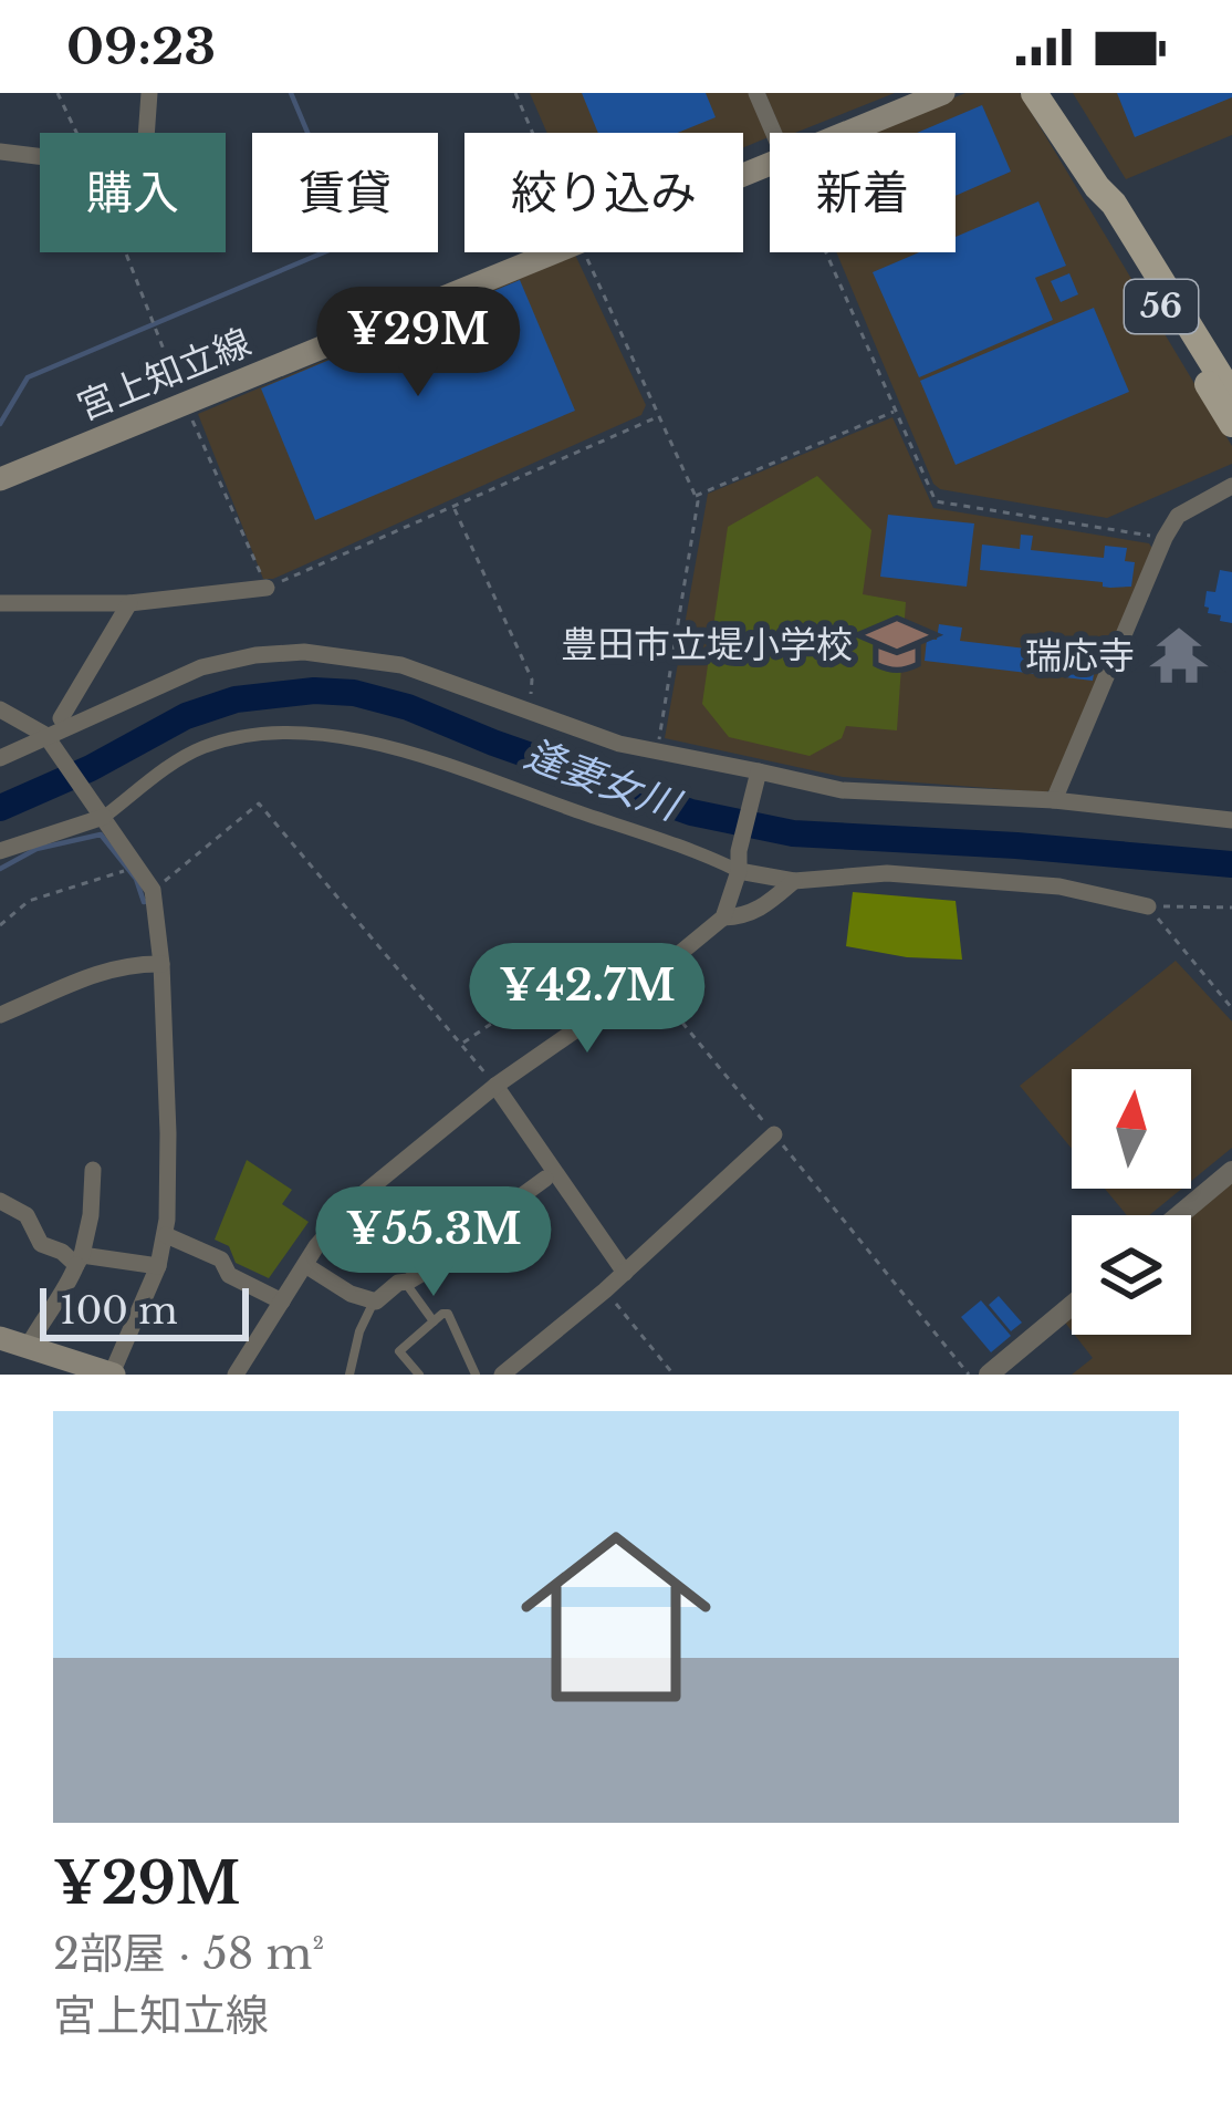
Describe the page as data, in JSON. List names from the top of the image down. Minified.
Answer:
{"streets":{"main road":["56","宮上知立線"]},"water":["逢妻女川"],"places":{"school or university":["豊田市立堤小学校"],"temple":["瑞応寺"]},"scale_bar":"100 m","north":"top","page":{"status":"09:23","chip":["購入","賃貸","絞り込み","新着"],"price":["¥29M","¥42.7M","¥55.3M"],"scale":"100 m","list":[{"name":"¥29M","note":"2部屋 · 58 m² · 宮上知立線"}]}}
